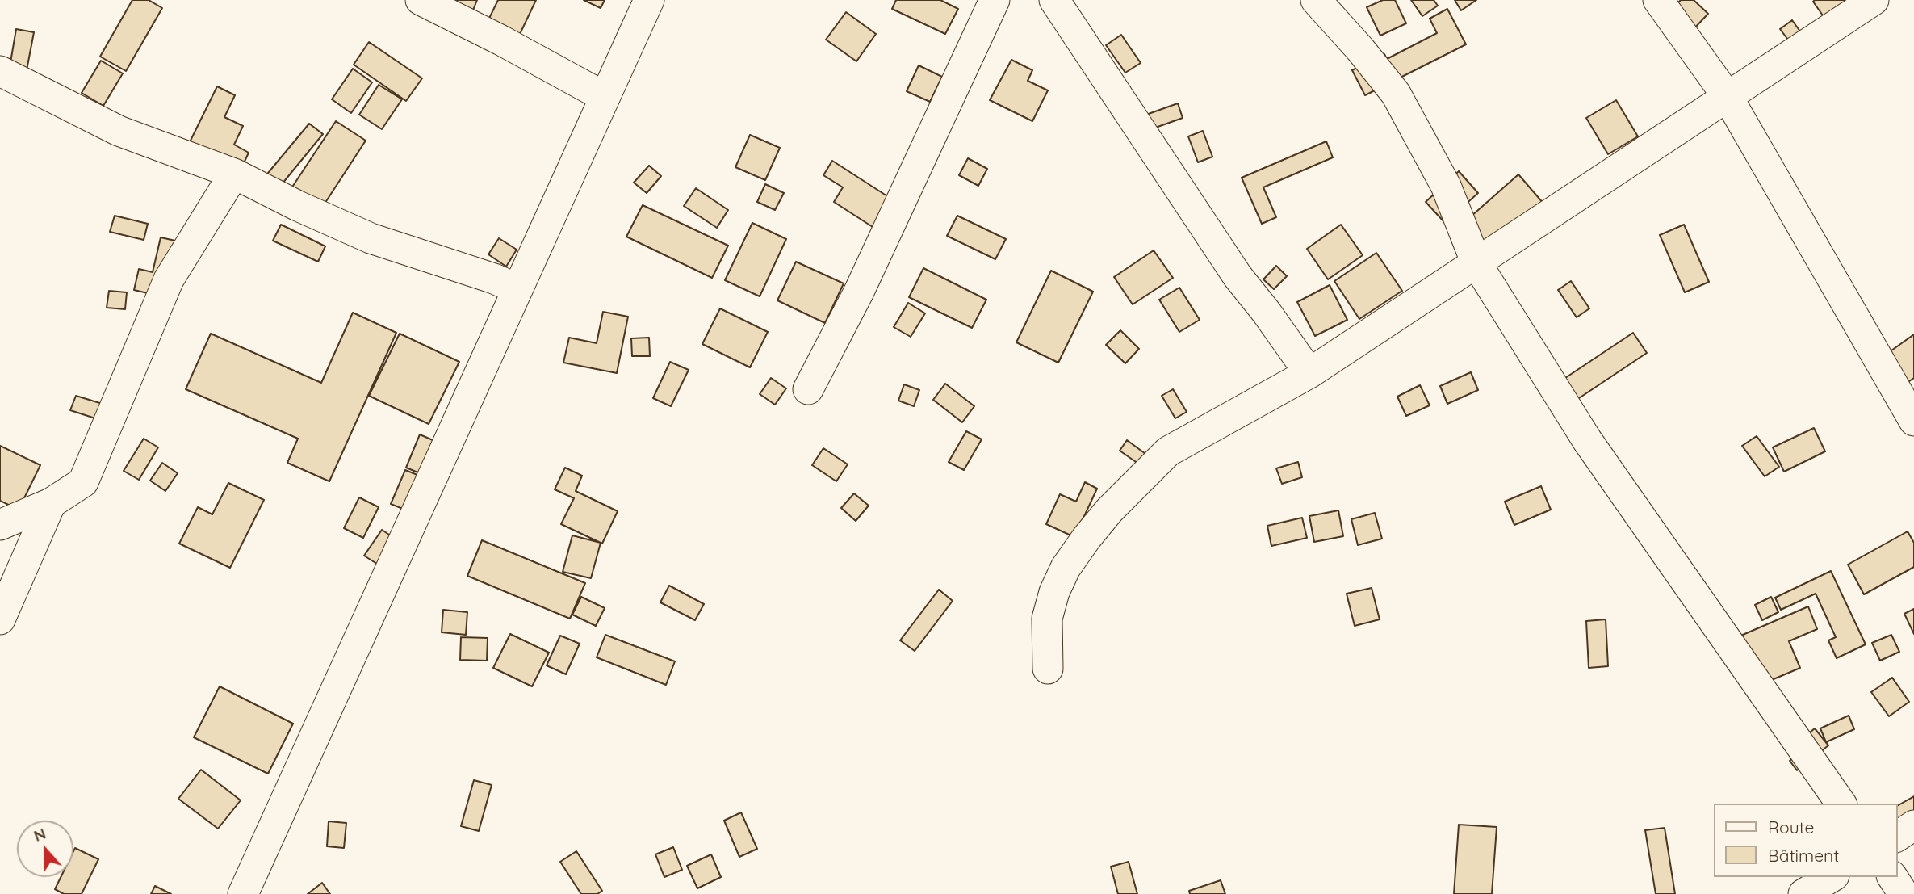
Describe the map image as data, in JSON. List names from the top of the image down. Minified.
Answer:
{"legend":["Route","Bâtiment"],"north":"top"}
